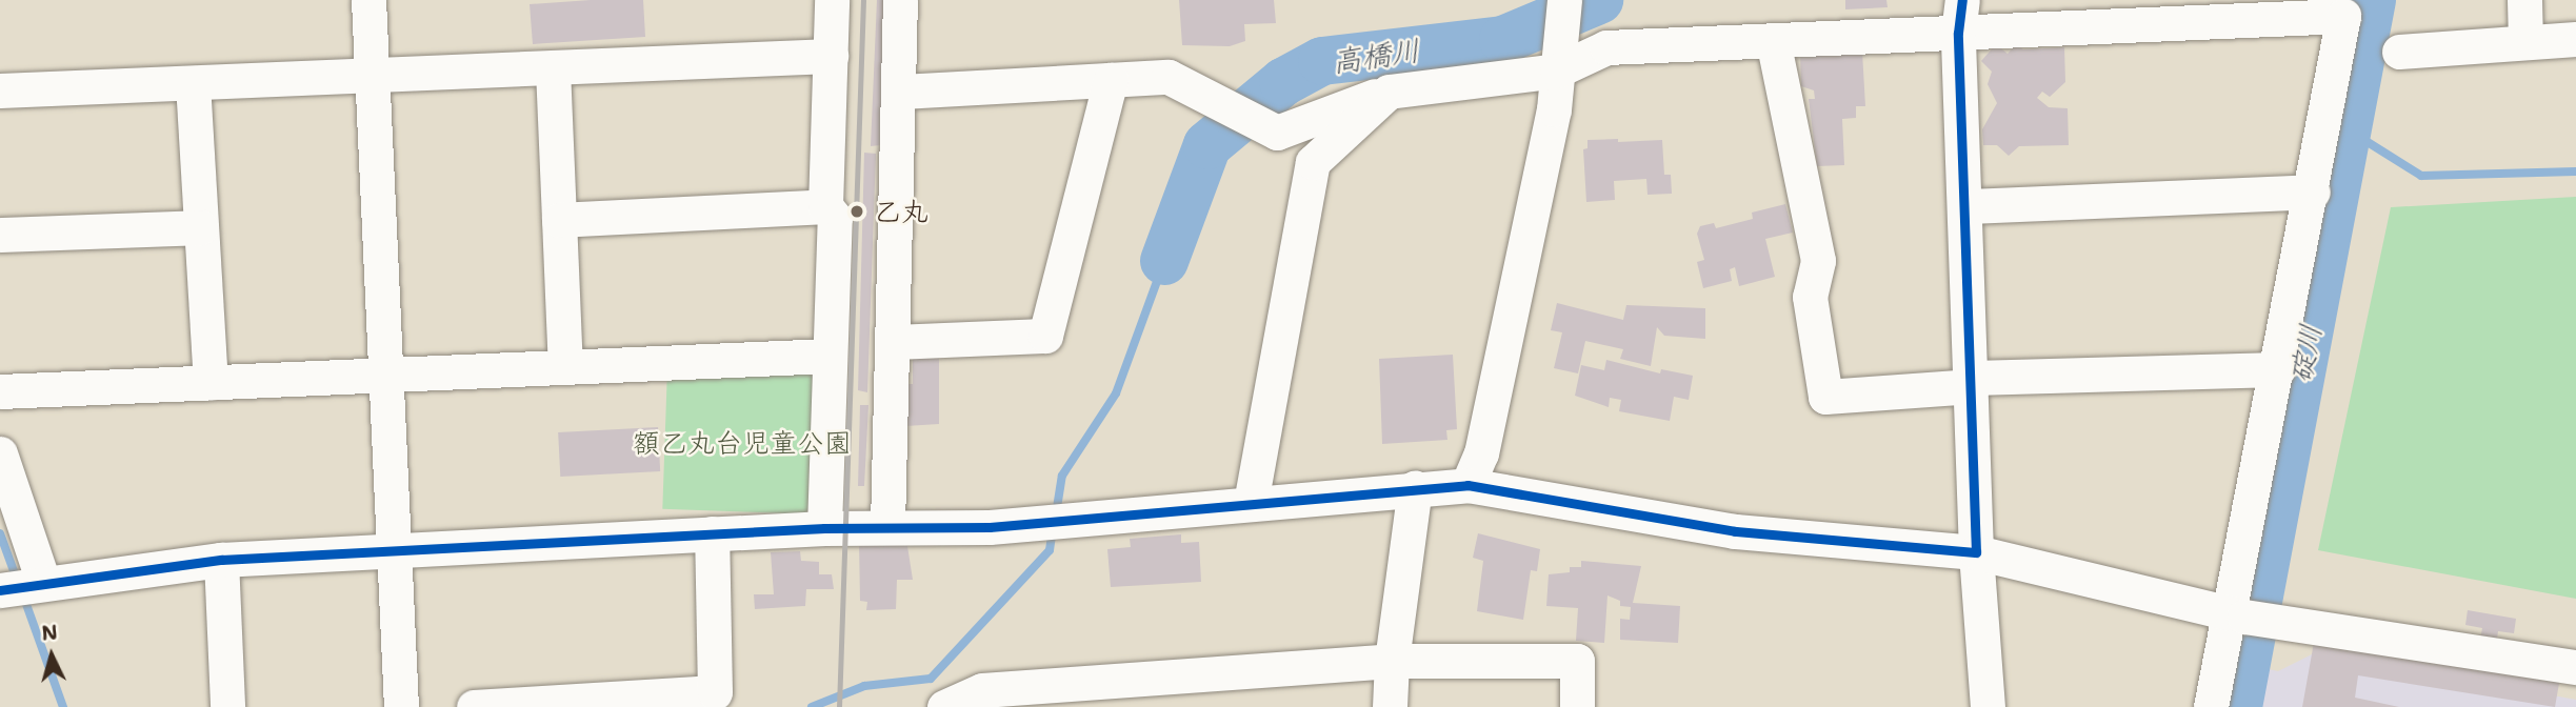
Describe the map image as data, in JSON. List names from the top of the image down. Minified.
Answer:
{"water":["高橋川","碇川"],"parks":["額乙丸台児童公園"],"places":["乙丸"],"north":"top"}
